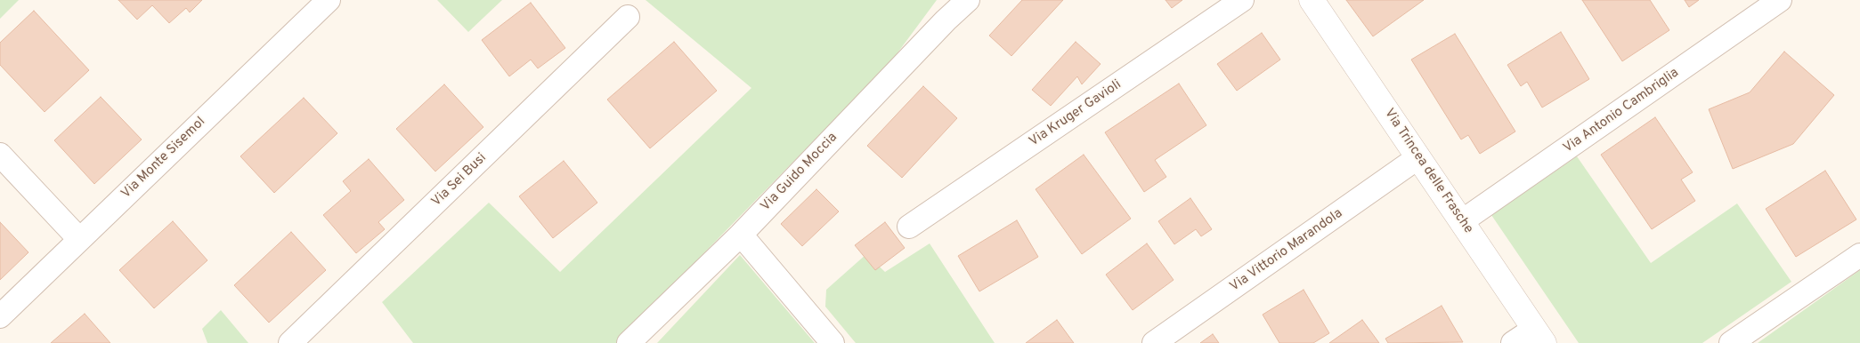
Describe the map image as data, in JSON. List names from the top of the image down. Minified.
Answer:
{"streets":{"street":["Via Antonio Cambriglia","Via Kruger Gavioli","Via Monte Sisemol","Via Trincea delle Frasche","Via Guido Moccia","Via Sei Busi","Via Vittorio Marandola"]},"crossings":[["Via Antonio Cambriglia","Via Trincea delle Frasche"],["Via Trincea delle Frasche","Via Vittorio Marandola"]]}
